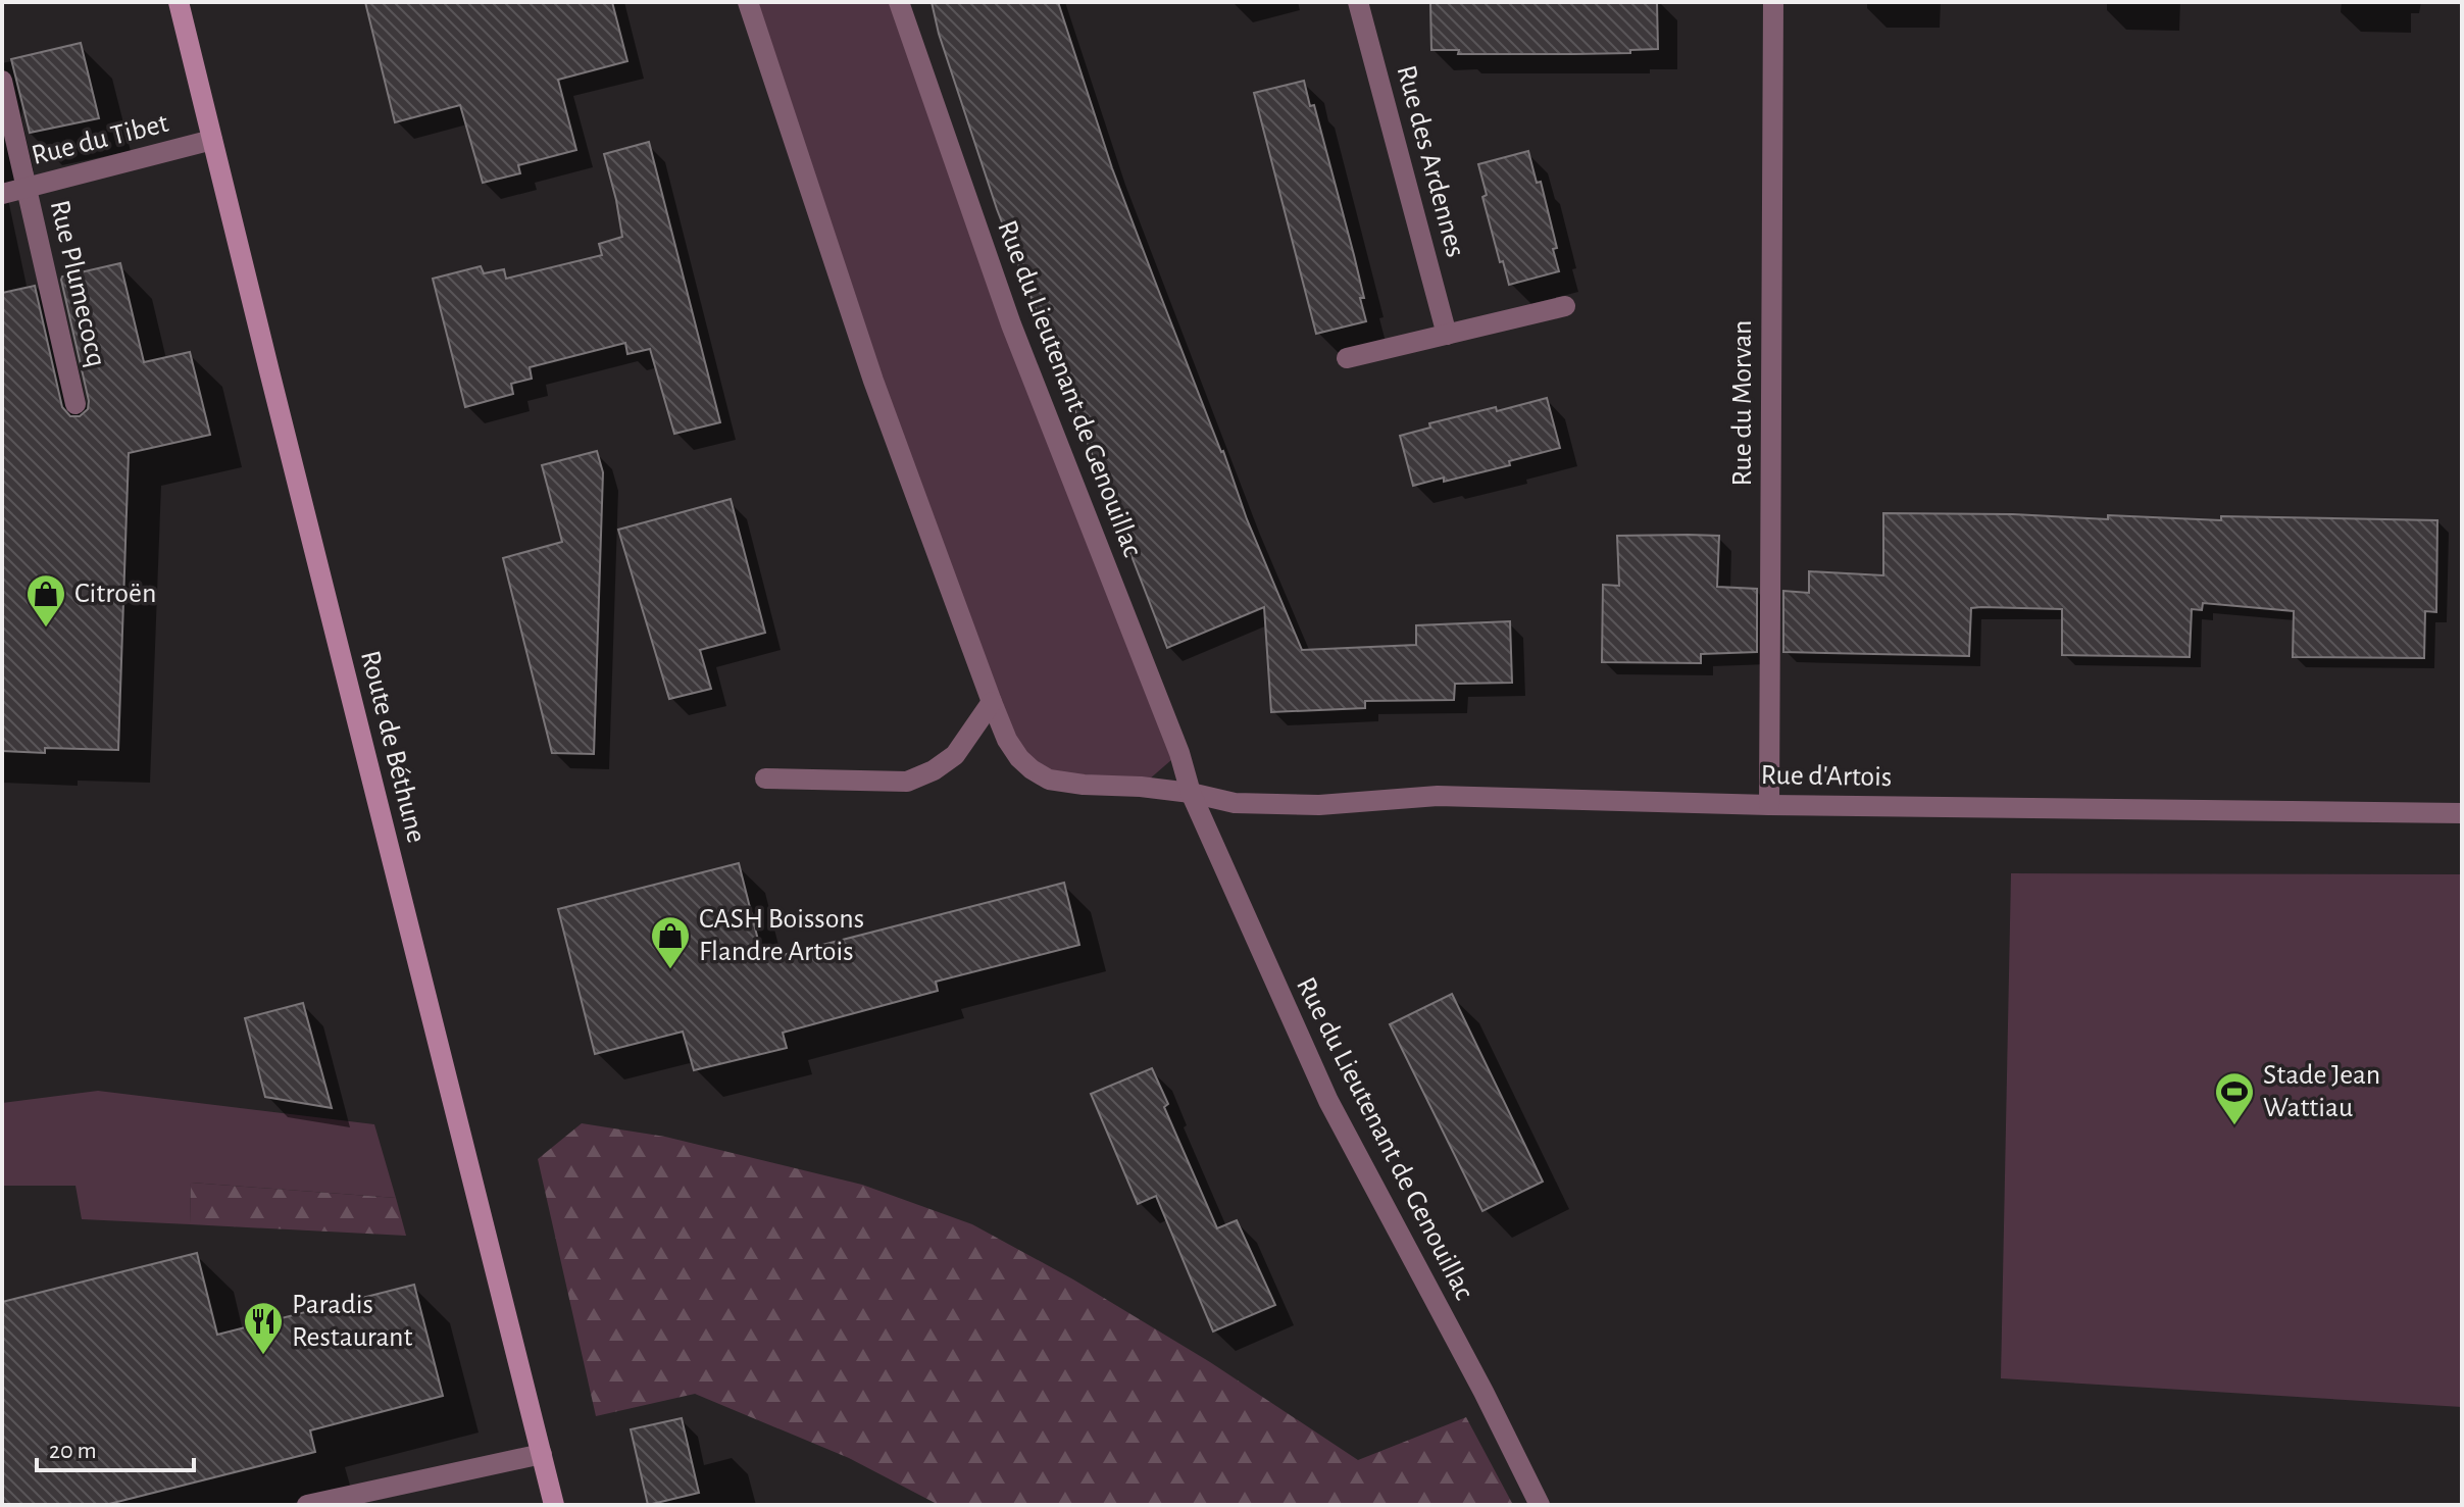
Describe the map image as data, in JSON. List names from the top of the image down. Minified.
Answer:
{"streets":{"main road":["Route de Béthune"],"street":["Rue du Tibet","Rue des Ardennes","Rue Plumecocq","Rue du Lieutenant de Genouillac","Rue du Morvan","Rue d'Artois"]},"crossings":[["Rue du Tibet","Rue Plumecocq"],["Rue du Tibet","Route de Béthune"],["Rue du Lieutenant de Genouillac","Rue d'Artois"],["Rue du Morvan","Rue d'Artois"]],"places":{"shop":["Citroën","CASH Boissons Flandre Artois"],"sports":["Stade Jean Wattiau"],"restaurant":["Paradis Restaurant"]},"scale_bar":"20 m"}
